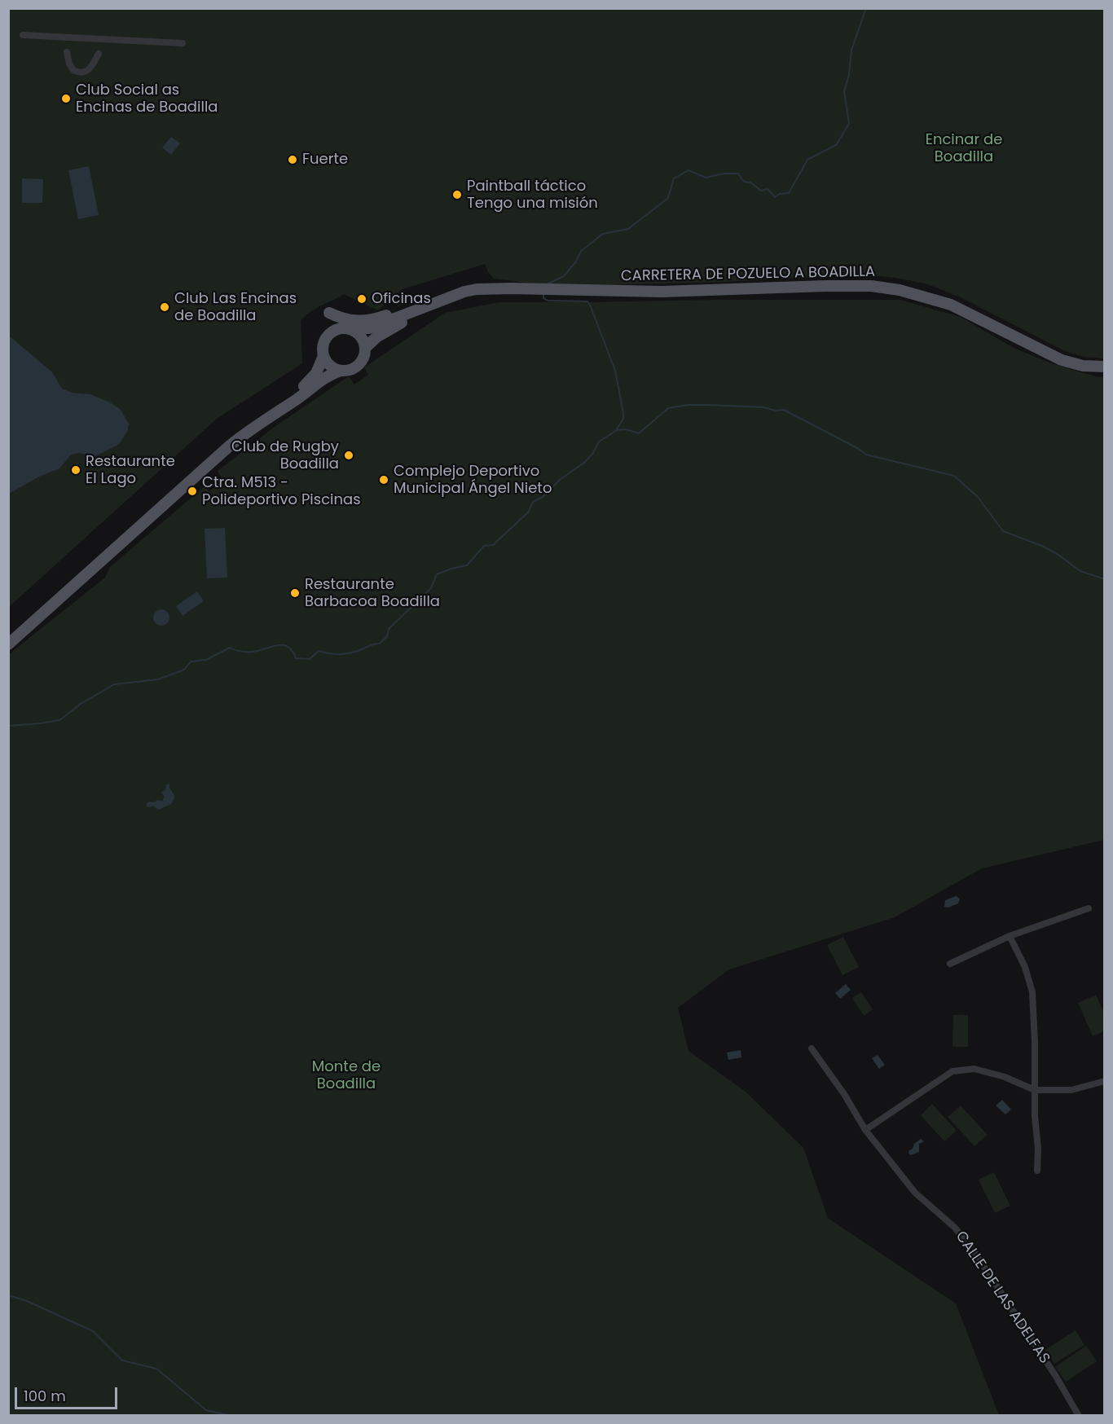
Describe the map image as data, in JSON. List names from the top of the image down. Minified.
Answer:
{"streets":{"main road":["CARRETERA DE POZUELO A BOADILLA"],"street":["CALLE DE LAS ADELFAS"]},"parks":["Encinar de Boadilla","Monte de Boadilla"],"places":["Club Social as Encinas de Boadilla","Fuerte","Paintball táctico Tengo una misión","Oficinas","Club Las Encinas de Boadilla","Club de Rugby Boadilla","Restaurante El Lago","Complejo Deportivo Municipal Ángel Nieto","Ctra. M513 - Polideportivo Piscinas","Restaurante Barbacoa Boadilla"],"scale_bar":"100 m"}
